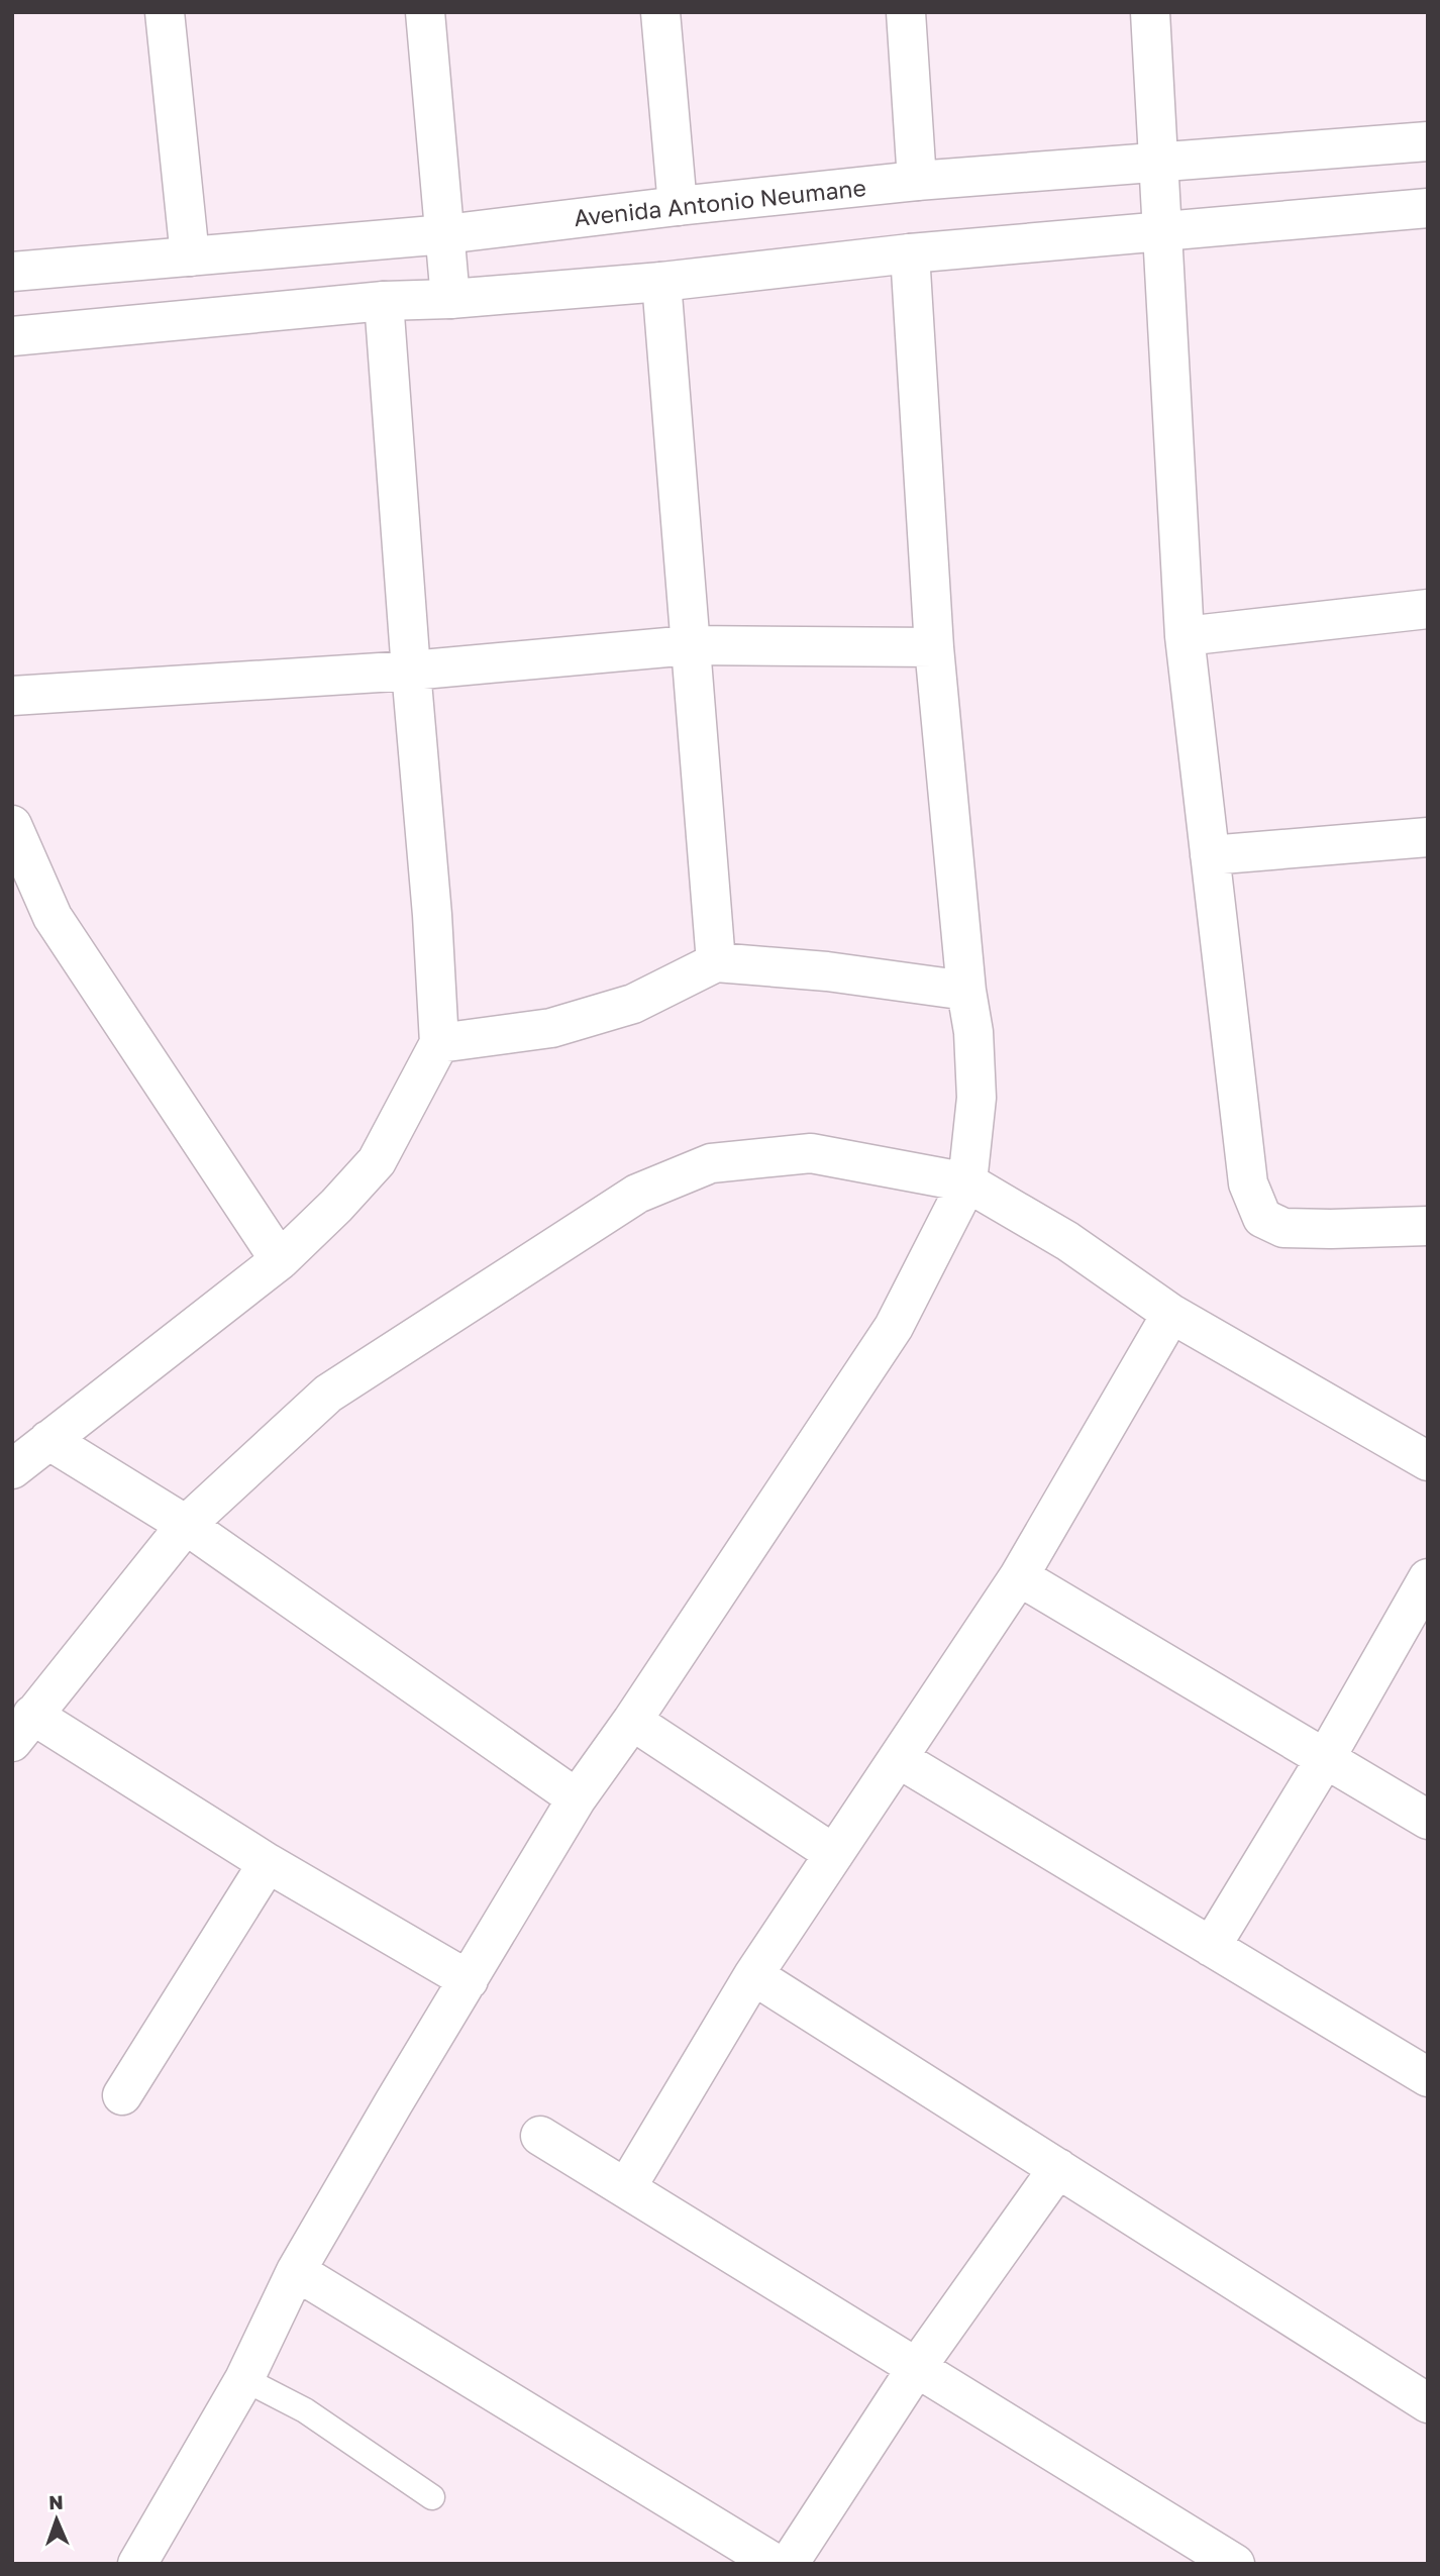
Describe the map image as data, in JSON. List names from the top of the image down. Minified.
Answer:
{"streets":{"street":["Avenida Antonio Neumane"]},"north":"top"}
